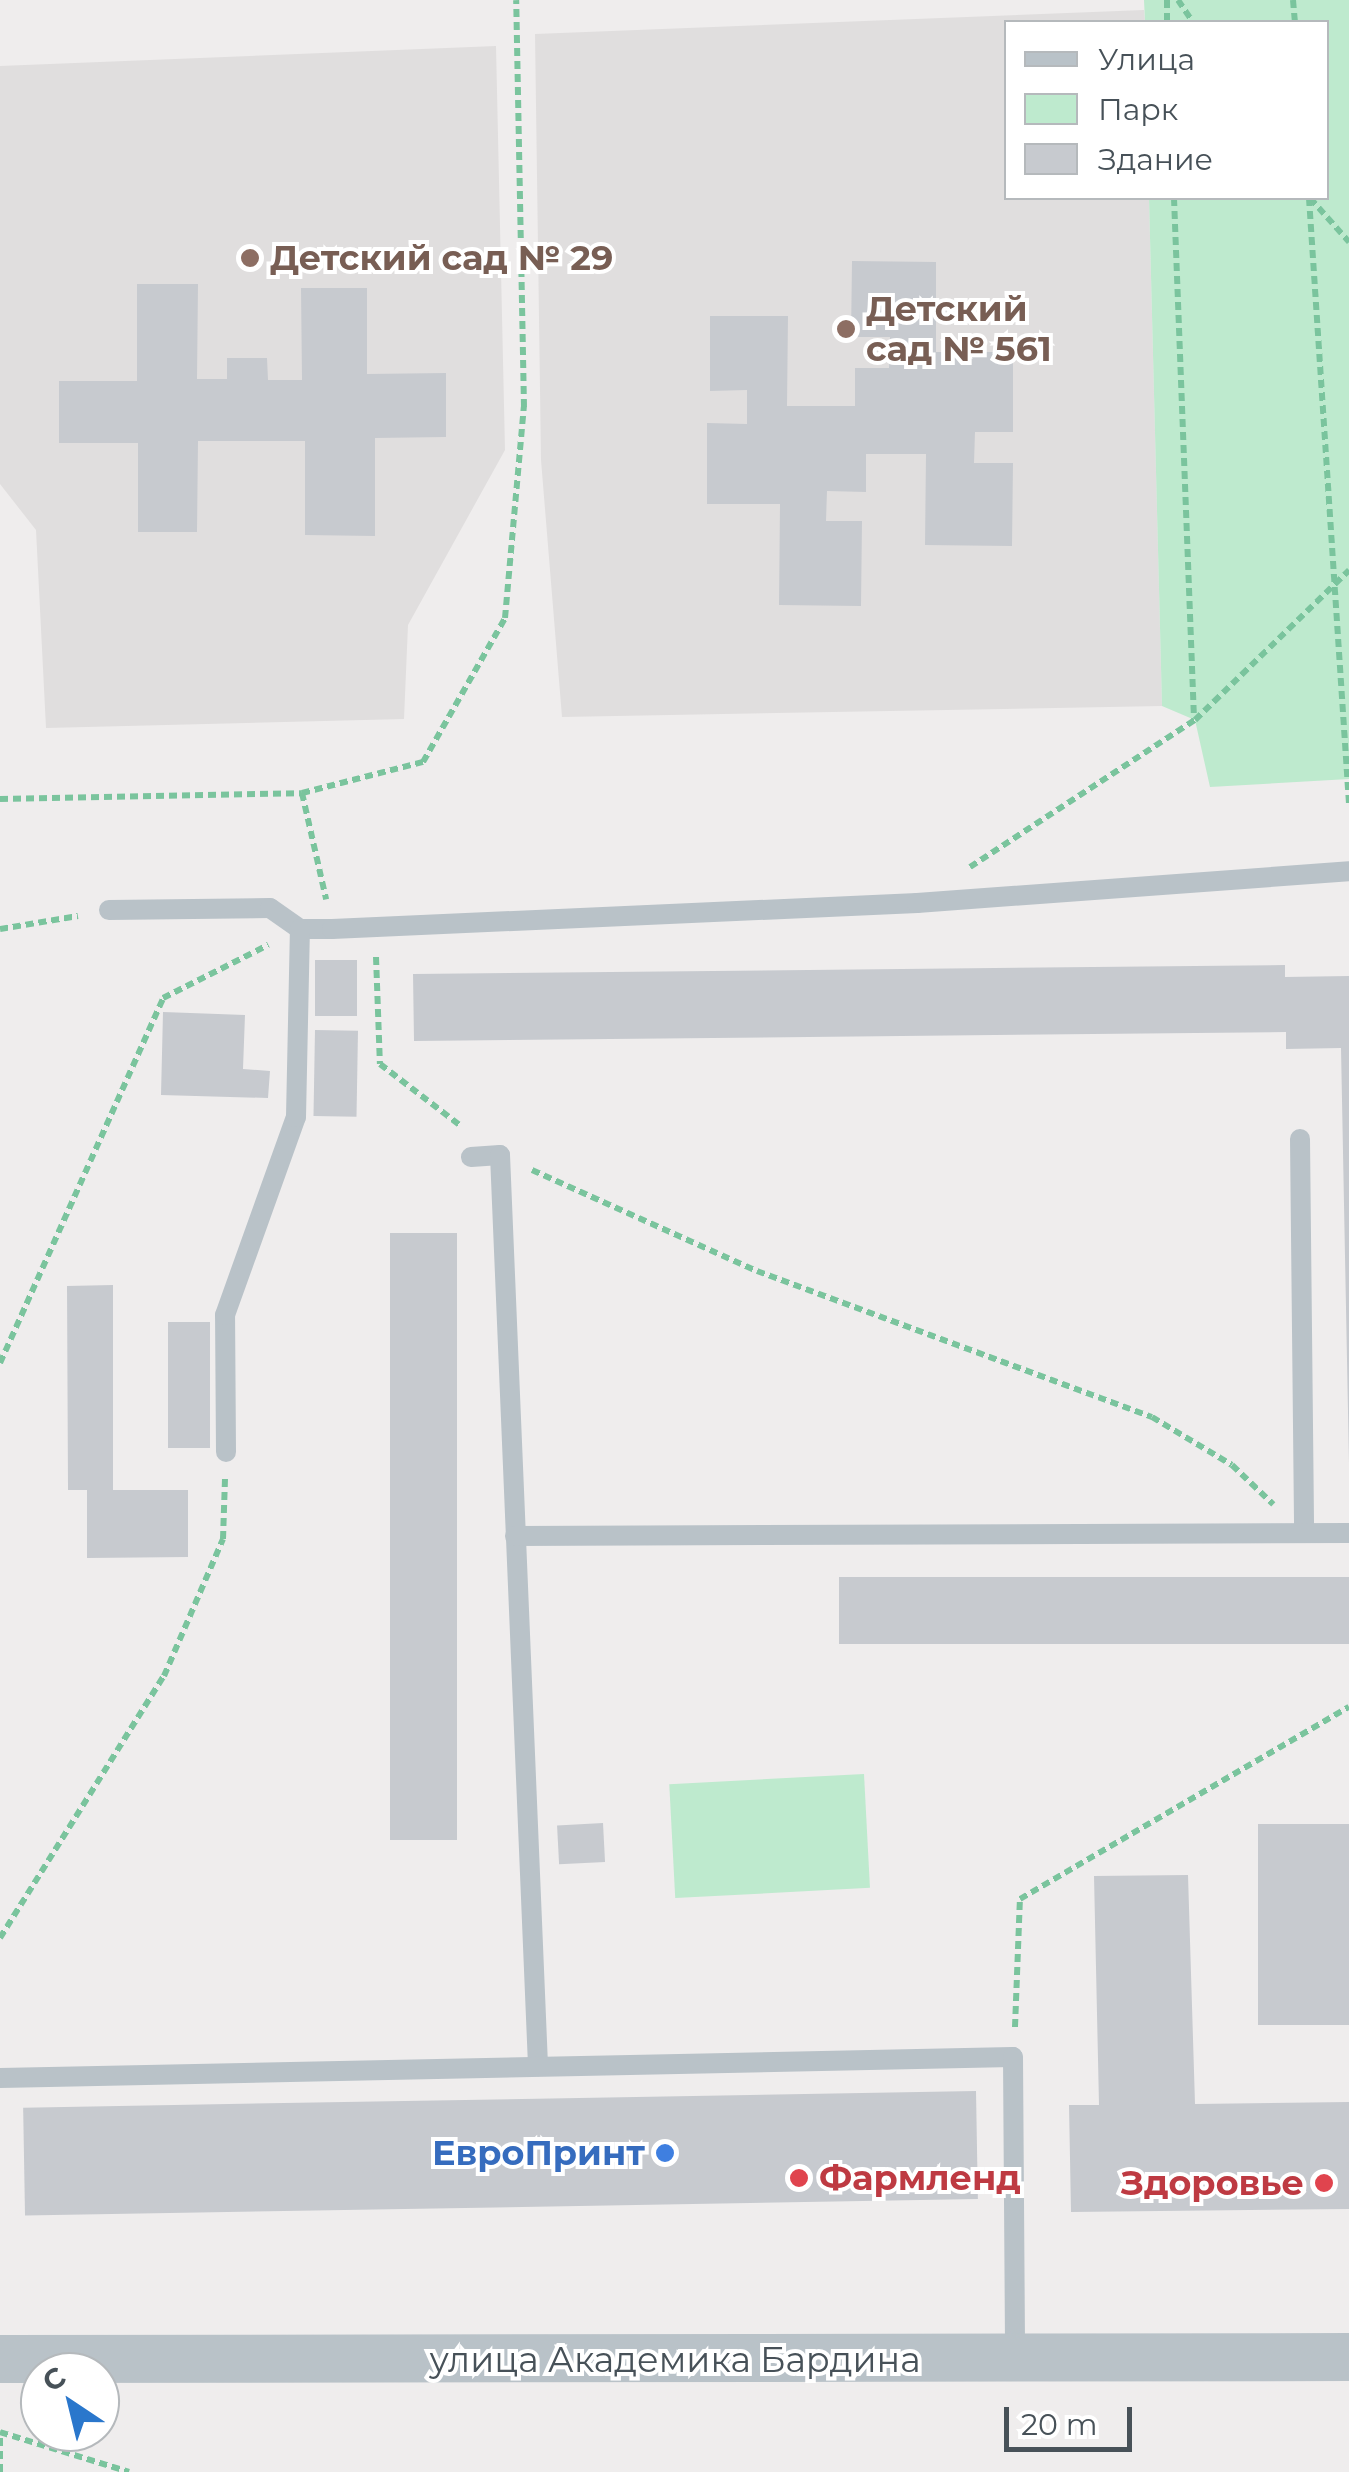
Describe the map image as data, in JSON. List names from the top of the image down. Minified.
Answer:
{"streets":{"street":["улица Академика Бардина"]},"places":["Детский сад № 29","Детский сад № 561","ЕвроПринт","Фармленд","Здоровье"],"legend":["Улица","Парк","Здание"],"scale_bar":"20 m","north":"top left"}
